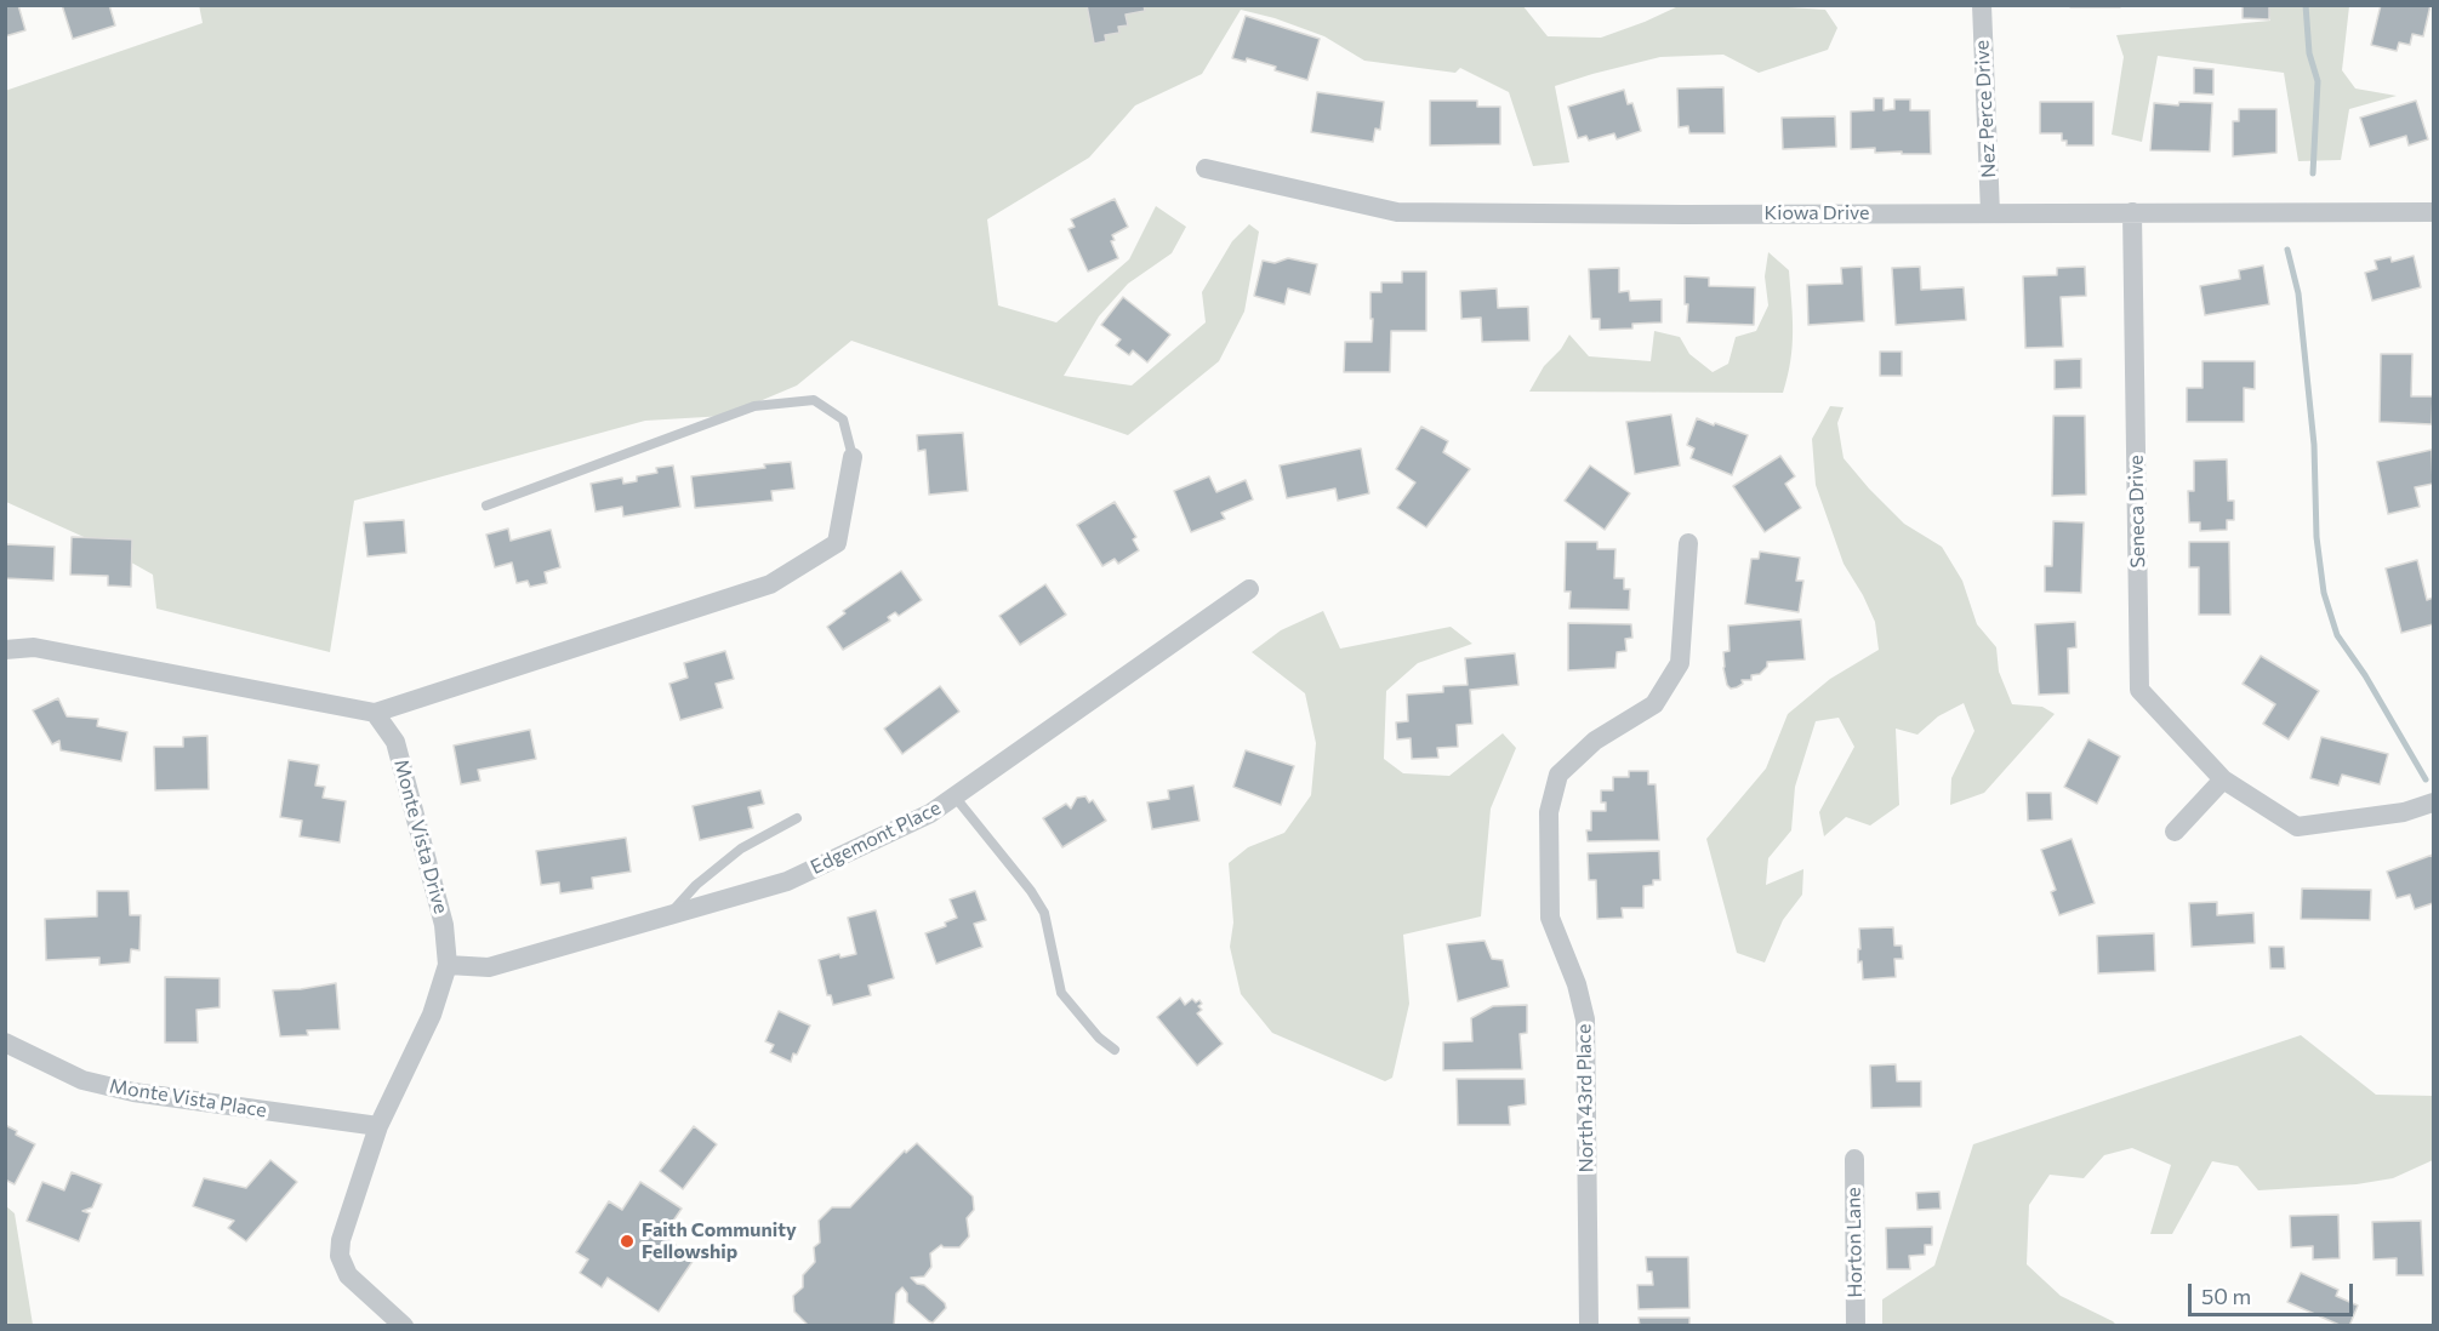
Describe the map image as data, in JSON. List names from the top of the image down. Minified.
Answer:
{"streets":{"street":["Nez Perce Drive","Kiowa Drive","Seneca Drive","Monte Vista Drive","Edgemont Place","Monte Vista Place","North 43rd Place","Horton Lane"]},"crossings":[["Nez Perce Drive","Kiowa Drive"],["Kiowa Drive","Seneca Drive"],["Monte Vista Drive","Edgemont Place"],["Monte Vista Drive","Monte Vista Place"]],"places":["Faith Community Fellowship"],"scale_bar":"50 m"}
